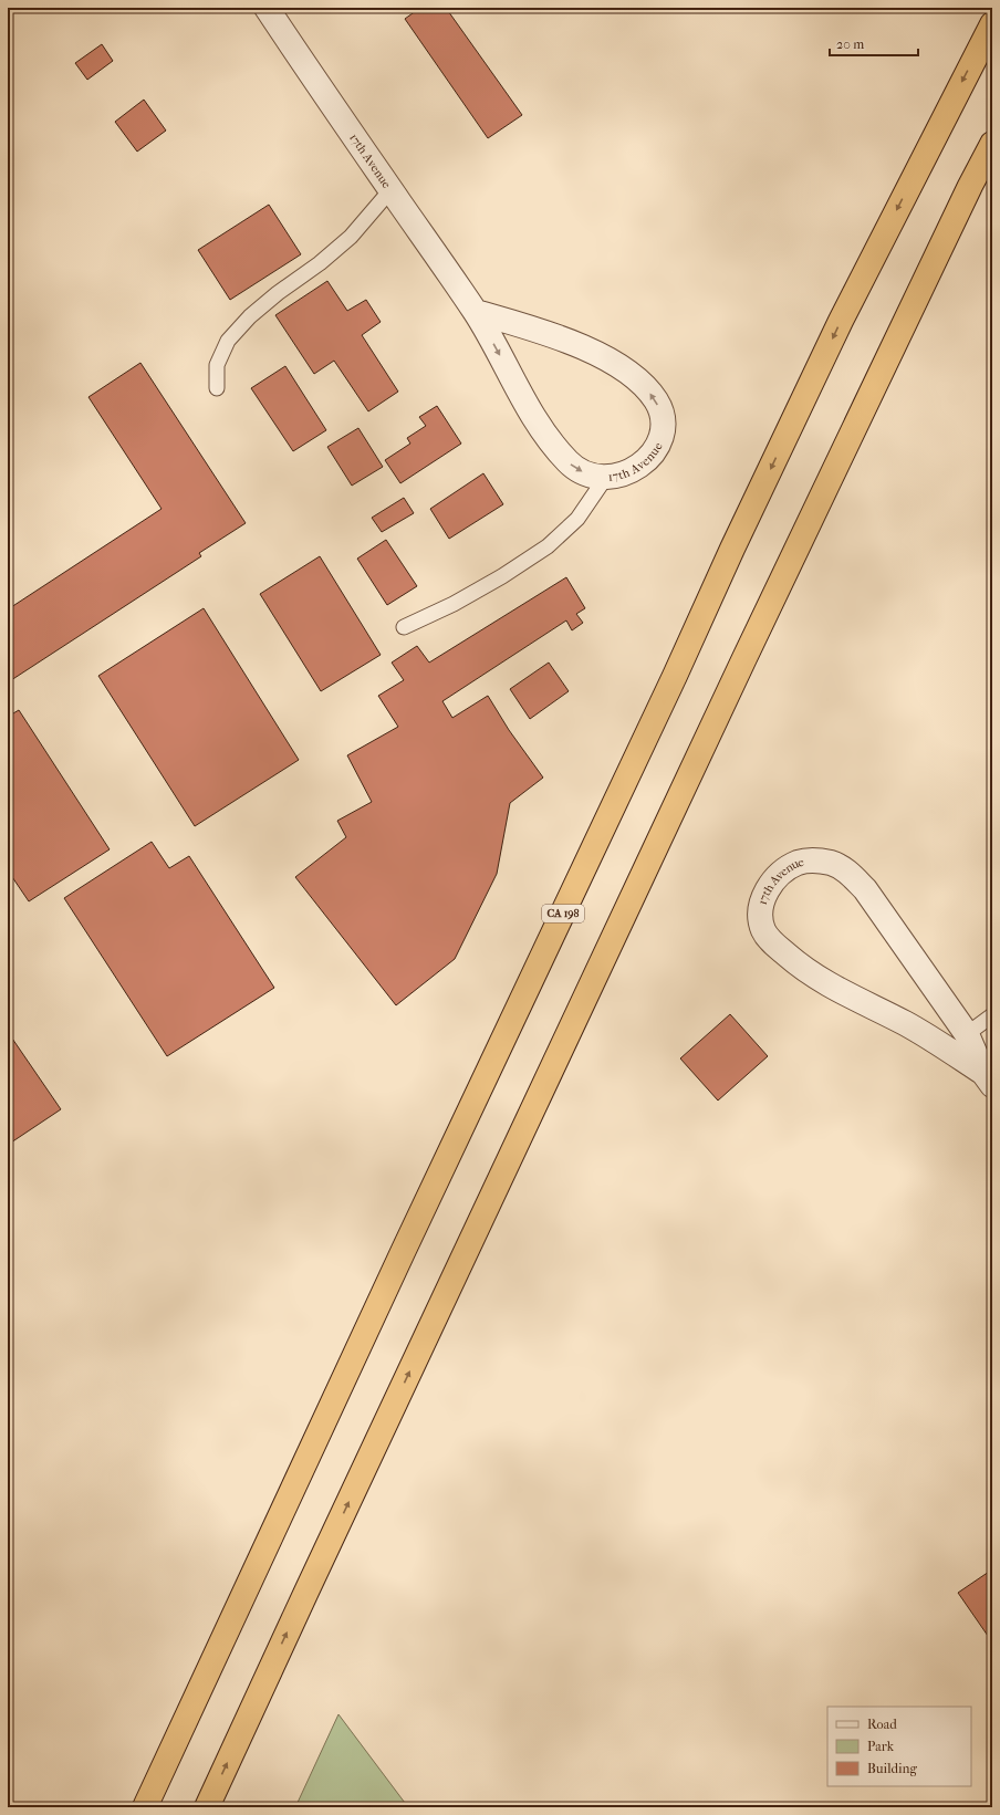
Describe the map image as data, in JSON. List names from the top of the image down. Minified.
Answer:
{"streets":{"highway":["CA 198"],"street":["17th Avenue"]},"legend":["Road","Park","Building"],"scale_bar":"20 m"}
